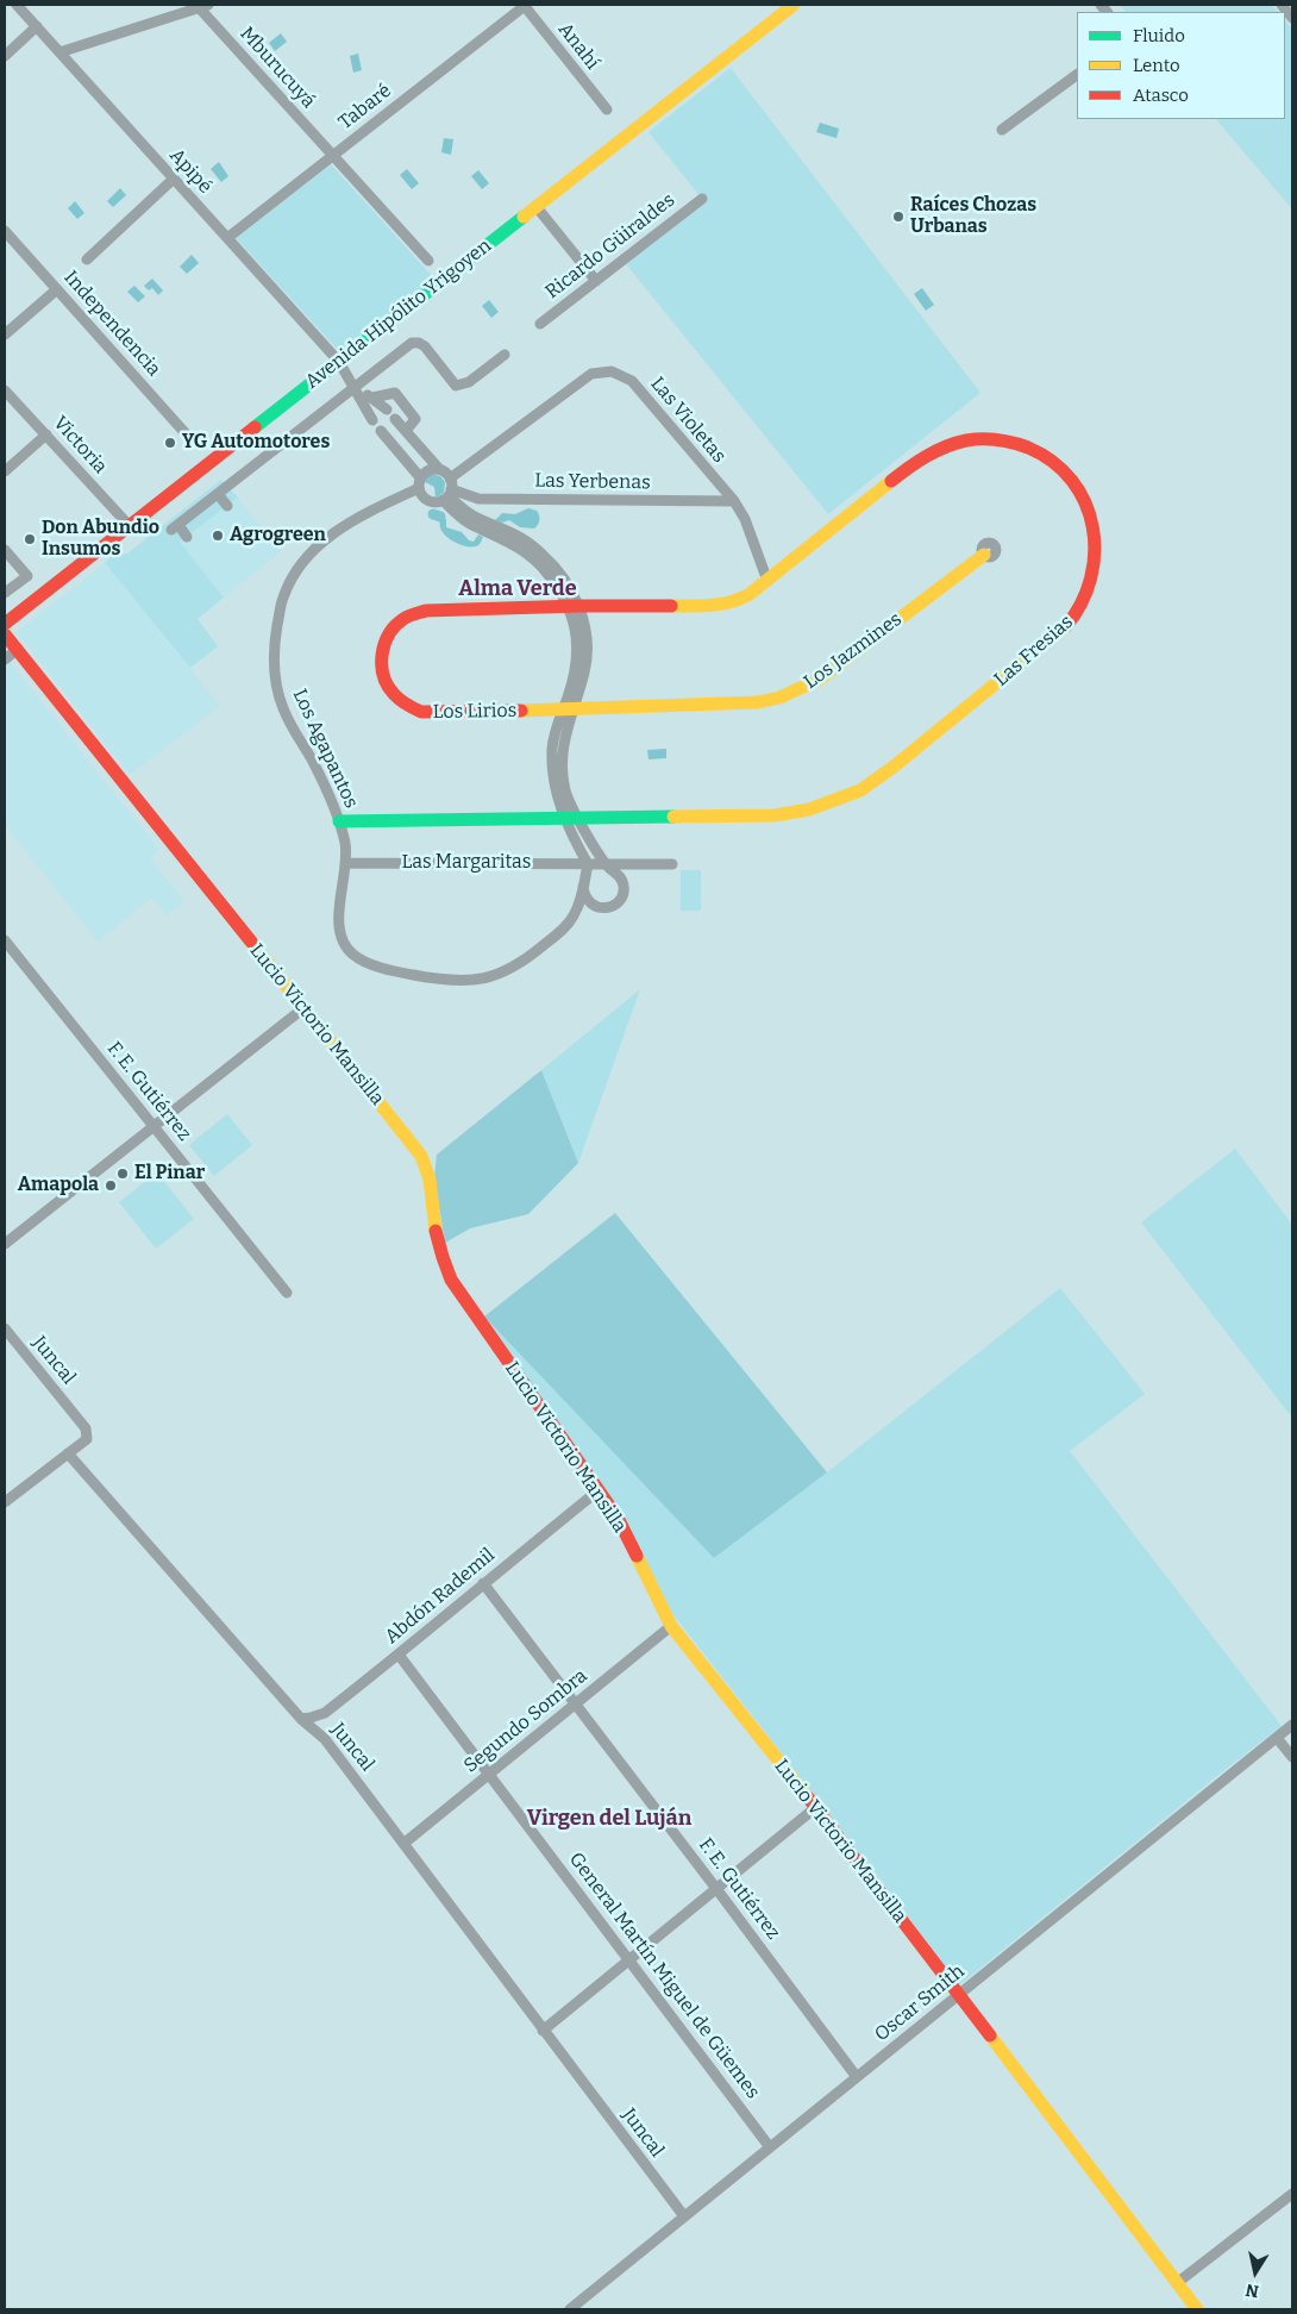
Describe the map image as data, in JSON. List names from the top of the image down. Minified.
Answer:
{"streets":{"street":["Anahí","Mburucuyá","Tabaré","Apipé","Ricardo Güiraldes","Avenida Hipólito Yrigoyen","Independencia","Las Violetas","Victoria","Las Yerbenas","Los Jazmines","Las Fresias","Los Lirios","Los Agapantos","Las Margaritas","Lucio Victorio Mansilla","F. E. Gutiérrez","Juncal","Abdón Rademil","Segundo Sombra","General Martín Miguel de Güemes","Oscar Smith"]},"crossings":[["Anahí","Tabaré"],["Mburucuyá","Tabaré"],["Tabaré","Apipé"],["Apipé","Avenida Hipólito Yrigoyen"],["Avenida Hipólito Yrigoyen","Victoria"],["Las Violetas","Las Yerbenas"],["Las Violetas","Las Fresias"],["Los Jazmines","Los Lirios"],["Las Fresias","Los Lirios"],["Los Agapantos","Las Margaritas"],["Lucio Victorio Mansilla","Abdón Rademil"],["Lucio Victorio Mansilla","Segundo Sombra"],["Lucio Victorio Mansilla","Oscar Smith"],["F. E. Gutiérrez","Abdón Rademil"],["F. E. Gutiérrez","Segundo Sombra"],["F. E. Gutiérrez","Oscar Smith"],["Juncal","Abdón Rademil"],["Juncal","Segundo Sombra"],["Juncal","Oscar Smith"],["Abdón Rademil","General Martín Miguel de Güemes"],["Segundo Sombra","General Martín Miguel de Güemes"],["General Martín Miguel de Güemes","Oscar Smith"]],"districts":["Alma Verde","Virgen del Luján"],"places":["Raíces Chozas Urbanas","YG Automotores","Agrogreen","Don Abundio Insumos","El Pinar","Amapola"],"legend":["Fluido","Lento","Atasco"],"north":"bottom"}
